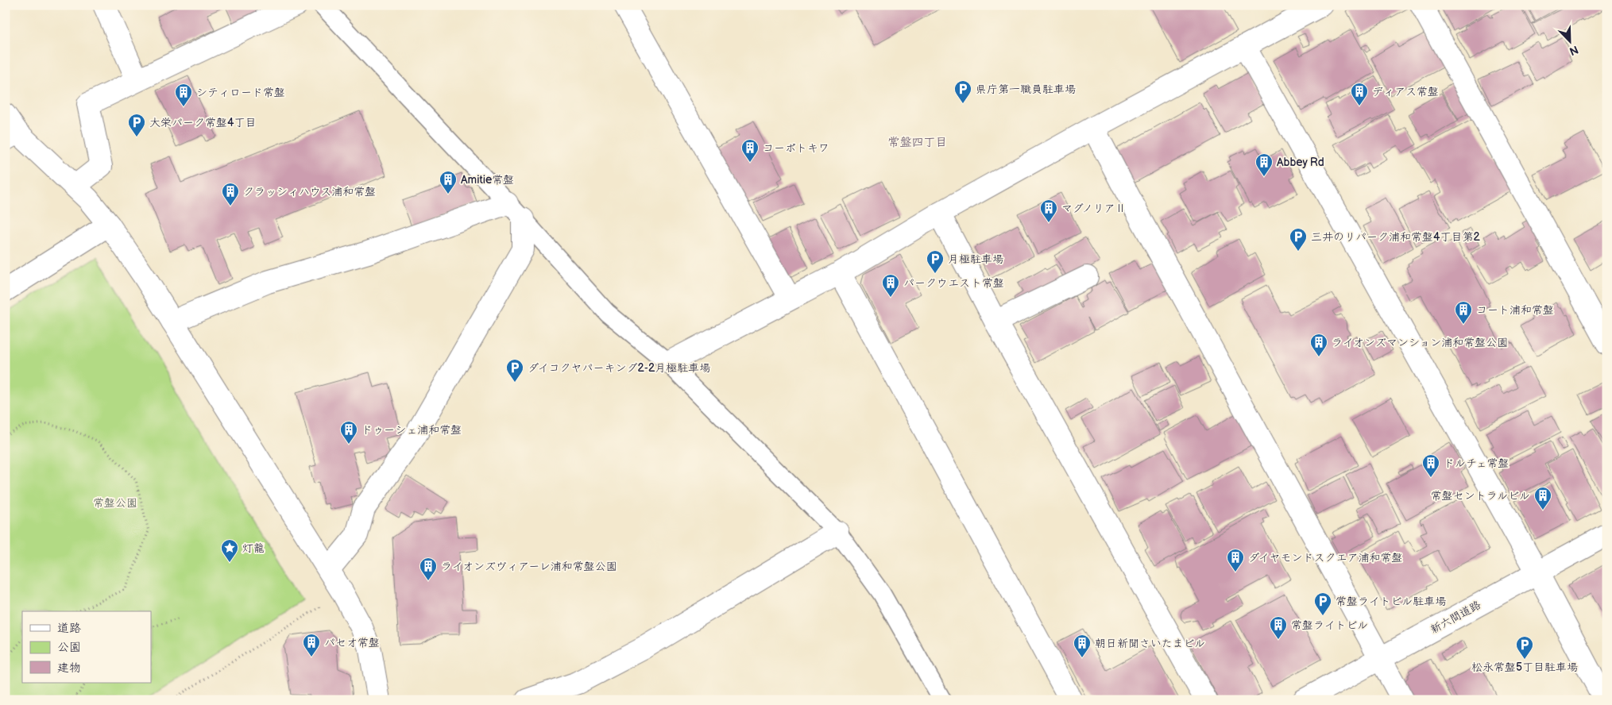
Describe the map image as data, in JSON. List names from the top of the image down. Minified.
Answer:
{"streets":{"street":["新六間道路"]},"districts":["常盤四丁目"],"parks":["常盤公園"],"places":{"parking":["県庁第一職員駐車場","大栄パーク常盤4丁目","三井のリパーク浦和常盤4丁目第2","月極駐車場","ダイコクヤパーキング2-2月極駐車場","常盤ライトビル駐車場","松永常盤5丁目駐車場"],"building":["ディアス常盤","シティロード常盤","コーポトキワ","Abbey Rd","Amitie常盤","クラッシィハウス浦和常盤","マグノリアⅡ","パークウエスト常盤","コート浦和常盤","ライオンズマンション浦和常盤公園","ドゥーシェ浦和常盤","ドルチェ常盤","常盤セントラルビル","ダイヤモンドスクエア浦和常盤","ライオンズヴィアーレ浦和常盤公園","常盤ライトビル","パセオ常盤","朝日新聞さいたまビル"],"place":["灯籠"]},"legend":["道路","公園","建物"],"north":"bottom right"}
